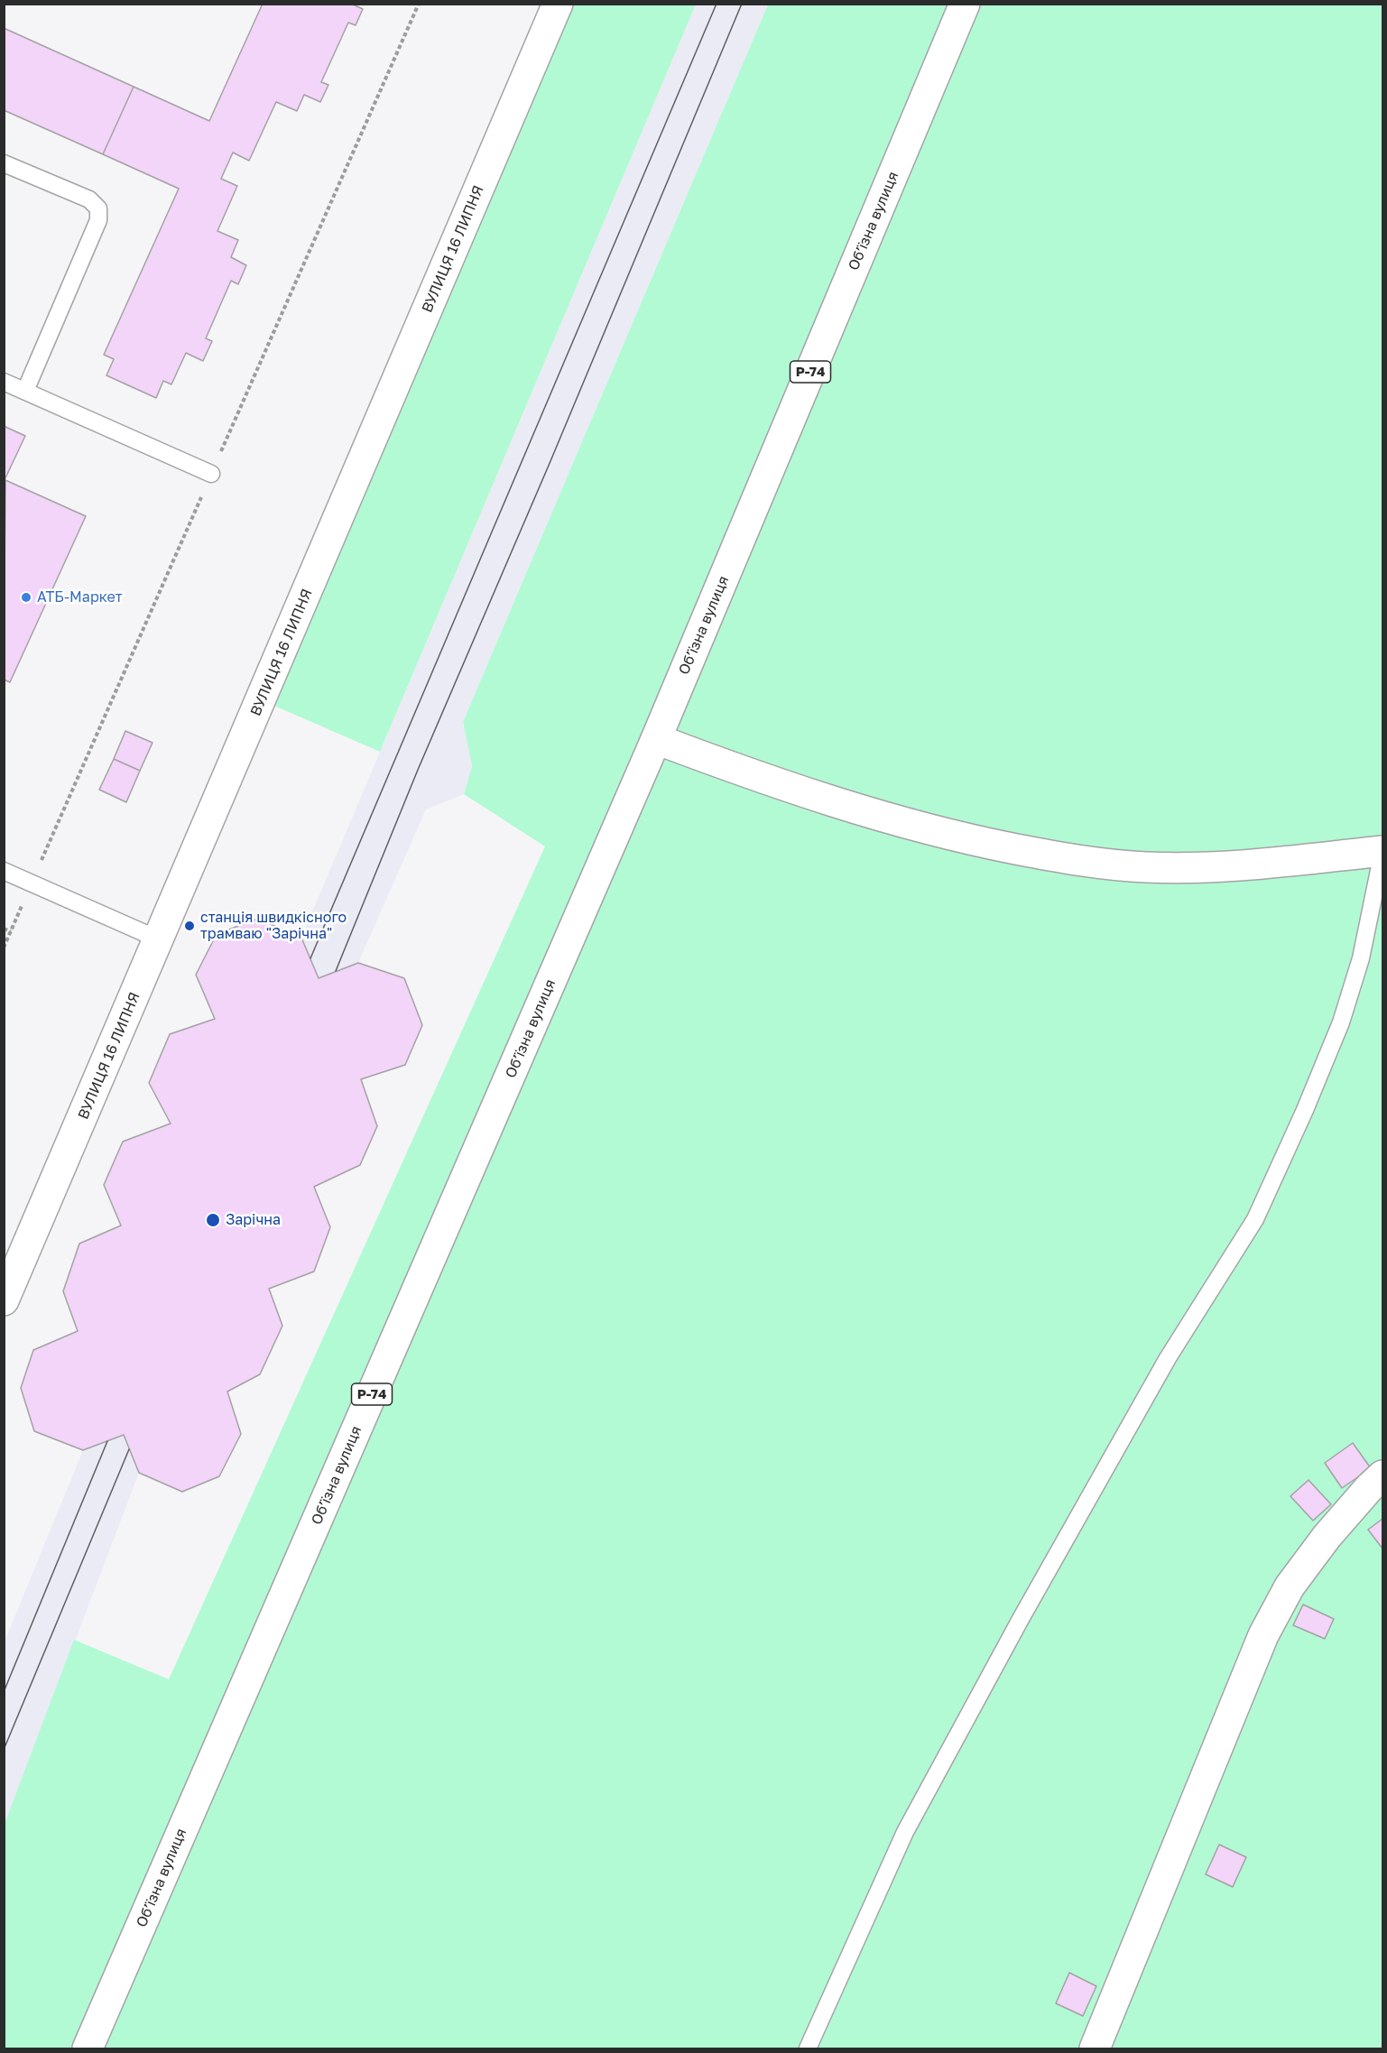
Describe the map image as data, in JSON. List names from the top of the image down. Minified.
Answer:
{"streets":{"main road":["Обʼїзна вулиця","ВУЛИЦЯ 16 ЛИПНЯ","Р-74"]},"places":["АТБ-Маркет","станція швидкісного трамваю \"Зарічна\"","Зарічна"]}
